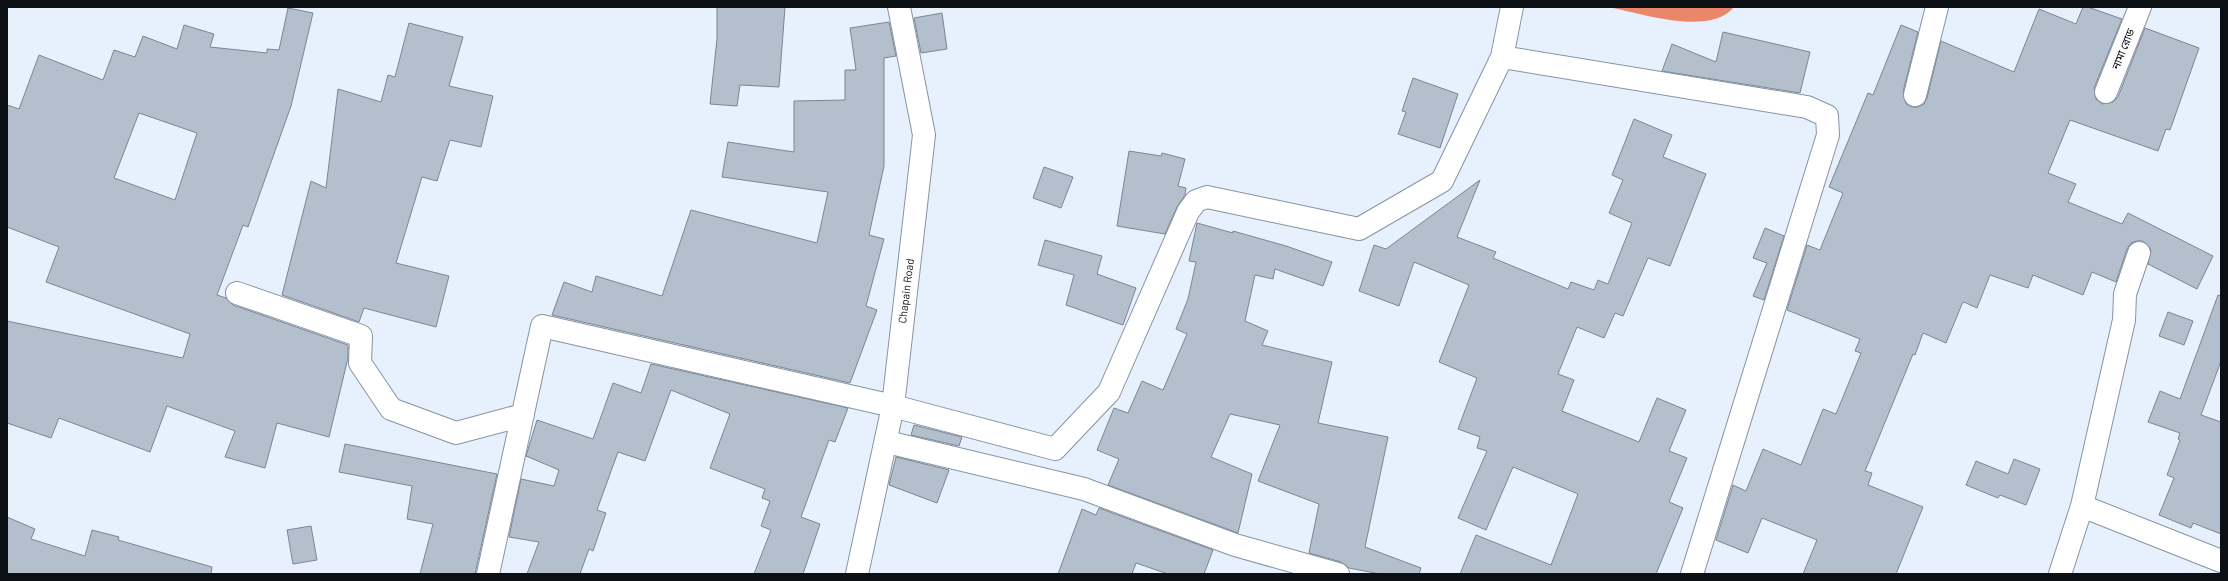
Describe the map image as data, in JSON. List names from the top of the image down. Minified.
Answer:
{"streets":{"street":["নামা রোড","Chapain Road"]}}
